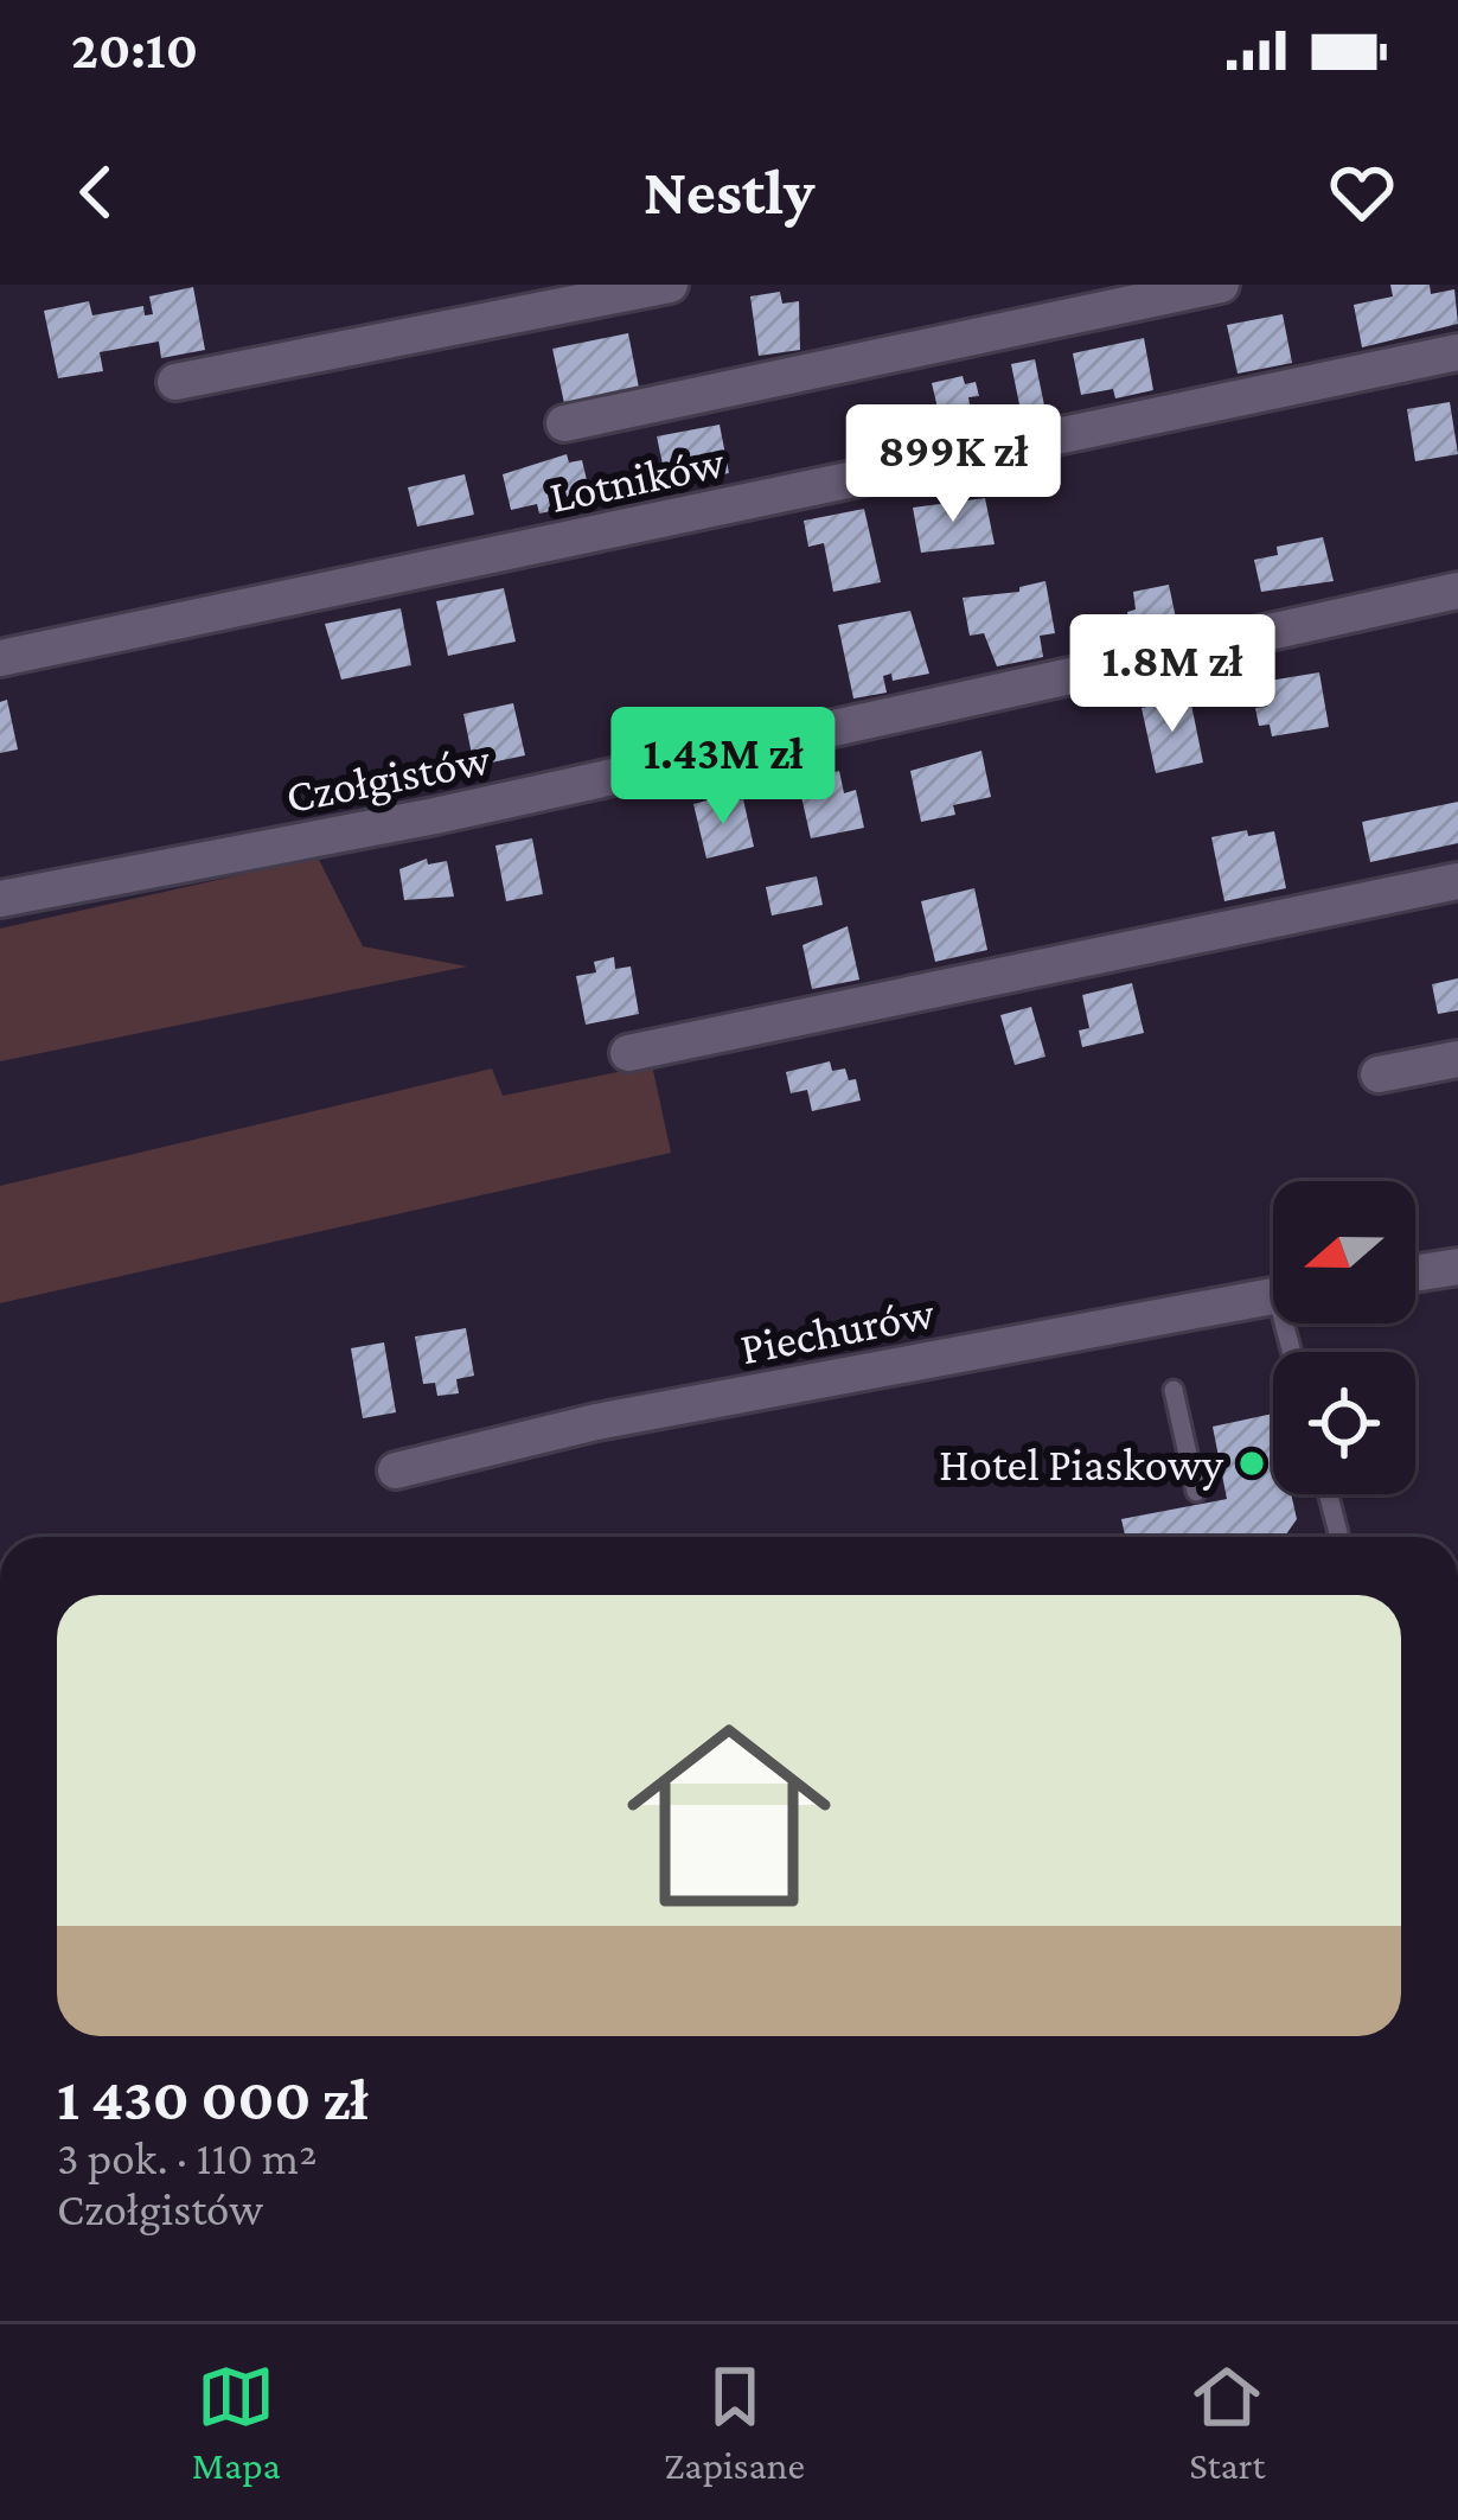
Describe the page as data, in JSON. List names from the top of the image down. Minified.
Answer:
{"streets":{"street":["Lotników","Czołgistów","Piechurów"]},"places":["Hotel Piaskowy"],"north":"left","page":{"status":"20:10","header":"Nestly","price":["899K zł","1.8M zł","1.43M zł"],"list":[{"name":"1 430 000 zł","note":"3 pok. · 110 m² · Czołgistów"}],"tabs":["Mapa","Zapisane","Start"]}}
